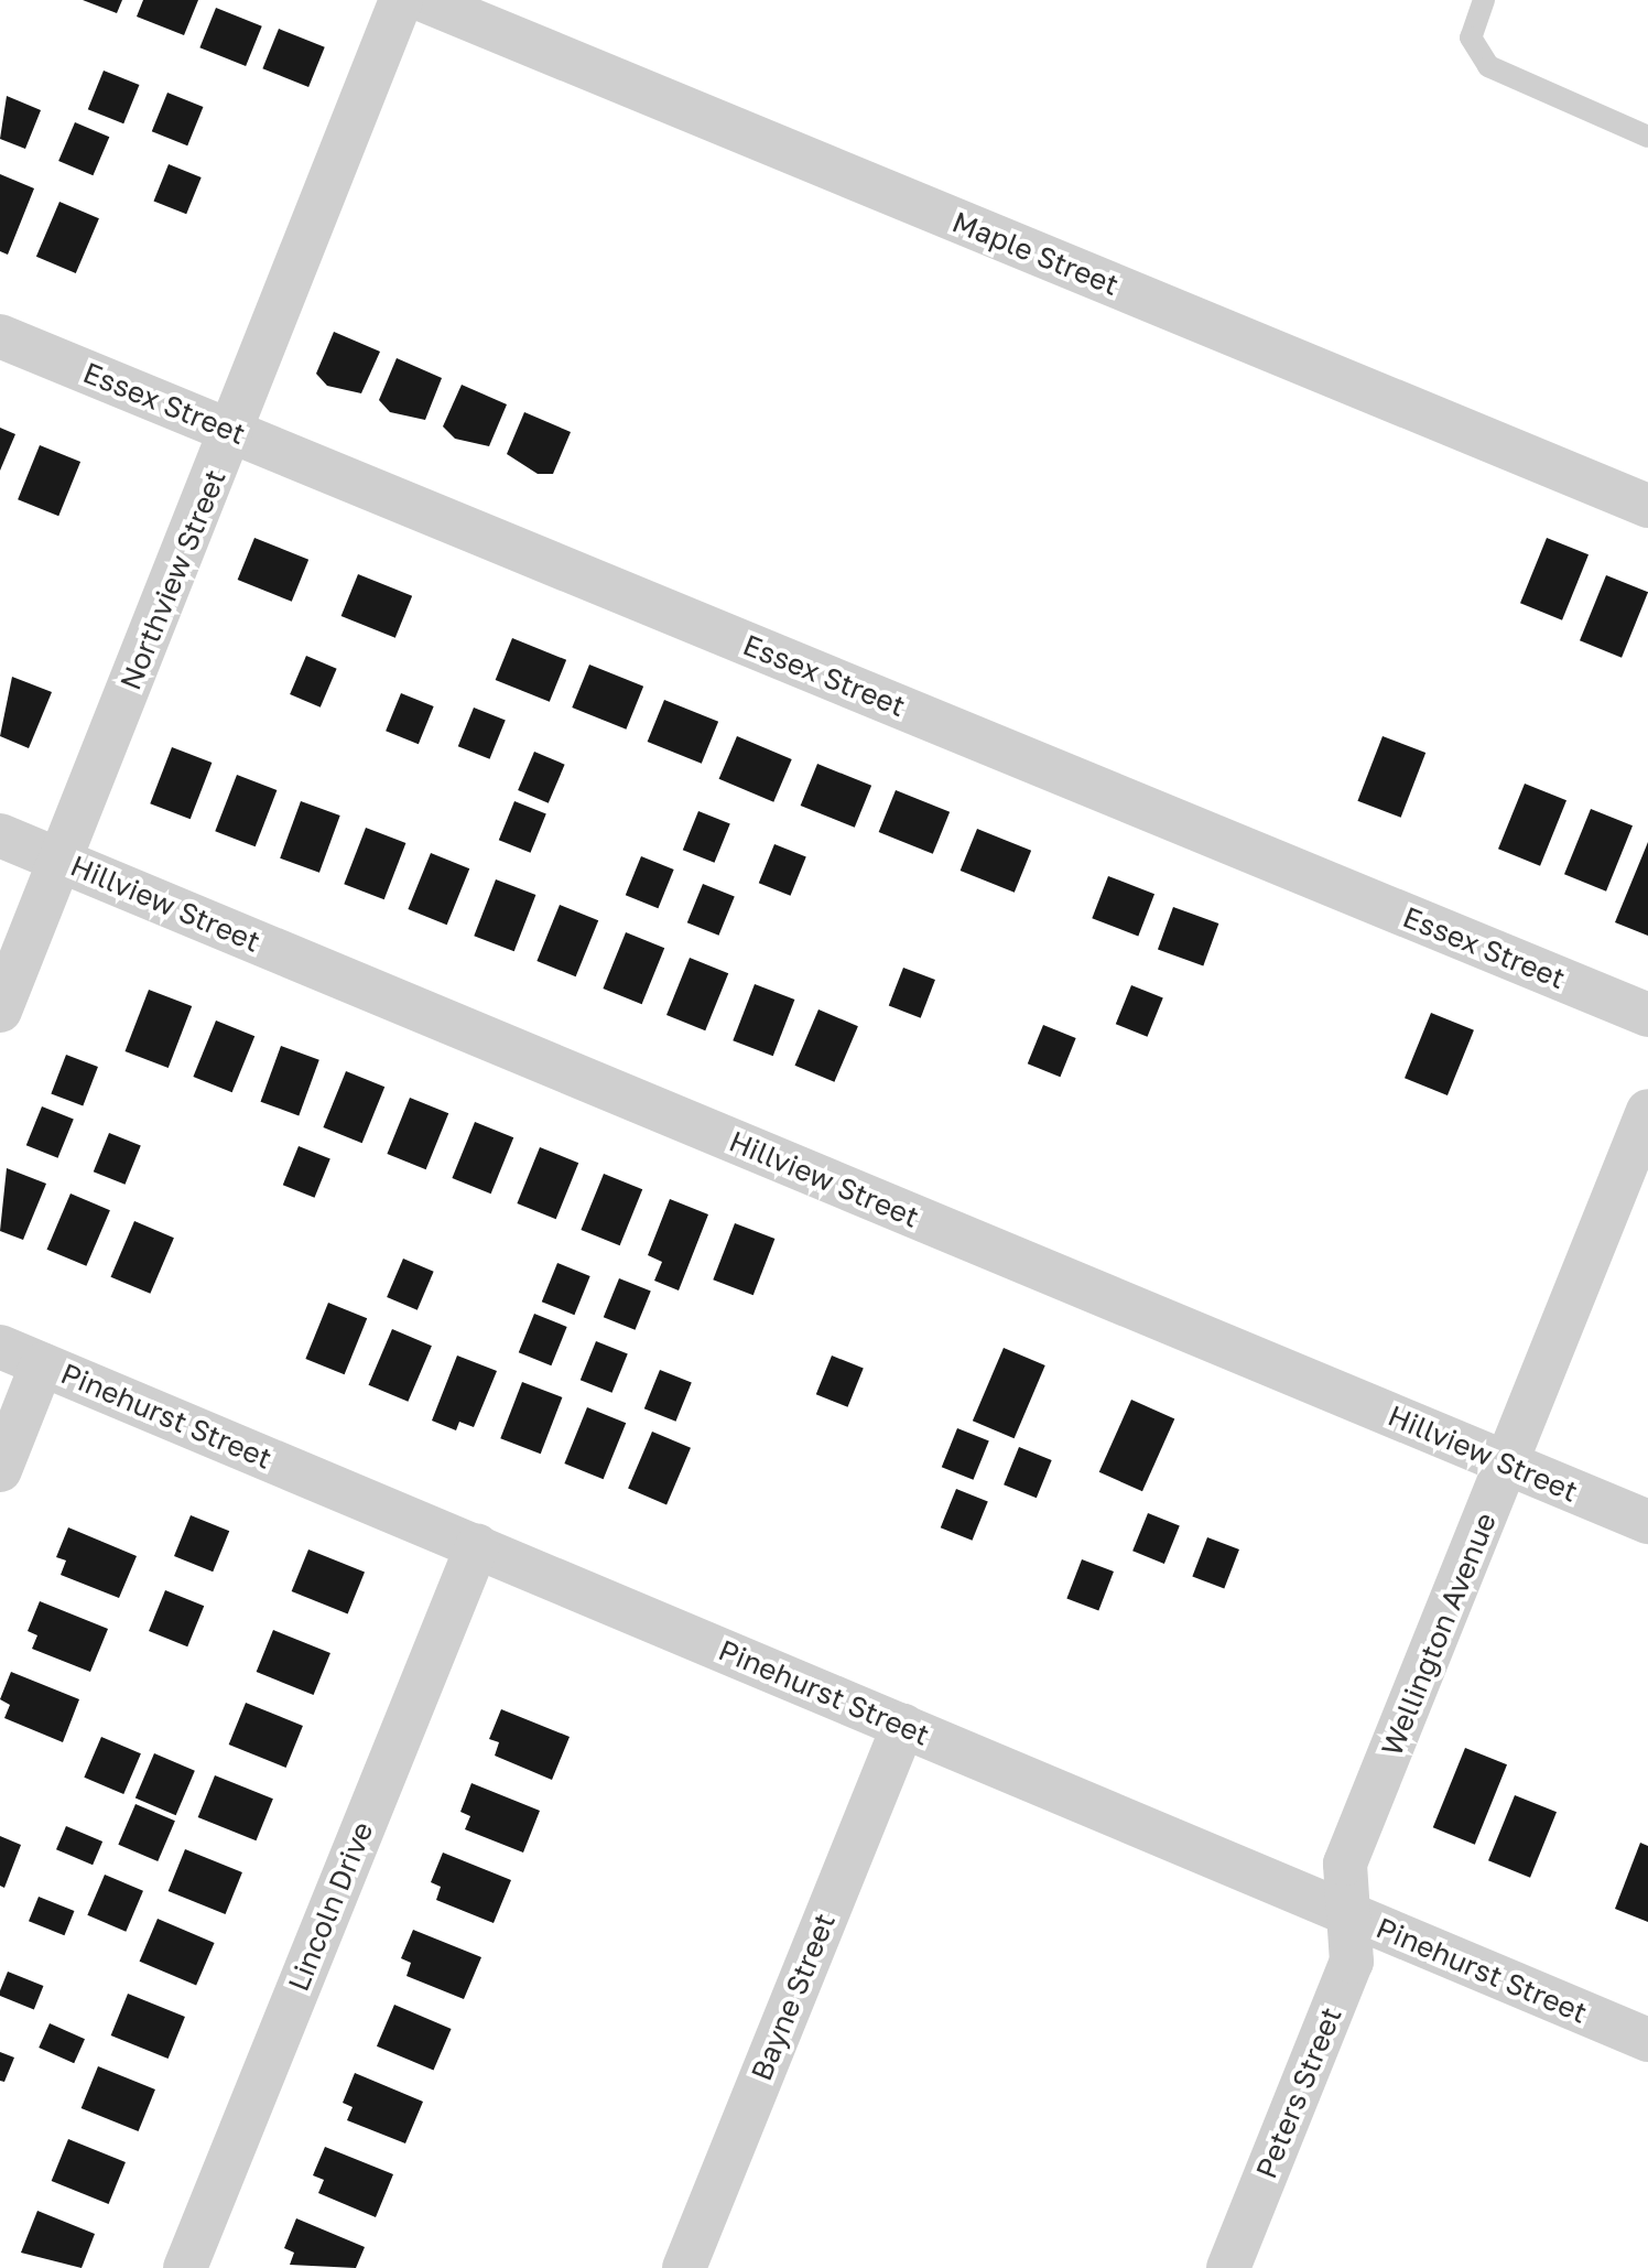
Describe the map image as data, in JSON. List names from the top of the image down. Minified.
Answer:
{"streets":{"street":["Maple Street","Essex Street","Northview Street","Hillview Street","Pinehurst Street","Wellington Avenue","Lincoln Drive","Bayne Street","Peters Street"]},"crossings":[["Essex Street","Northview Street"],["Northview Street","Hillview Street"],["Hillview Street","Wellington Avenue"],["Pinehurst Street","Wellington Avenue"],["Pinehurst Street","Lincoln Drive"],["Pinehurst Street","Bayne Street"],["Pinehurst Street","Peters Street"],["Wellington Avenue","Peters Street"]]}
